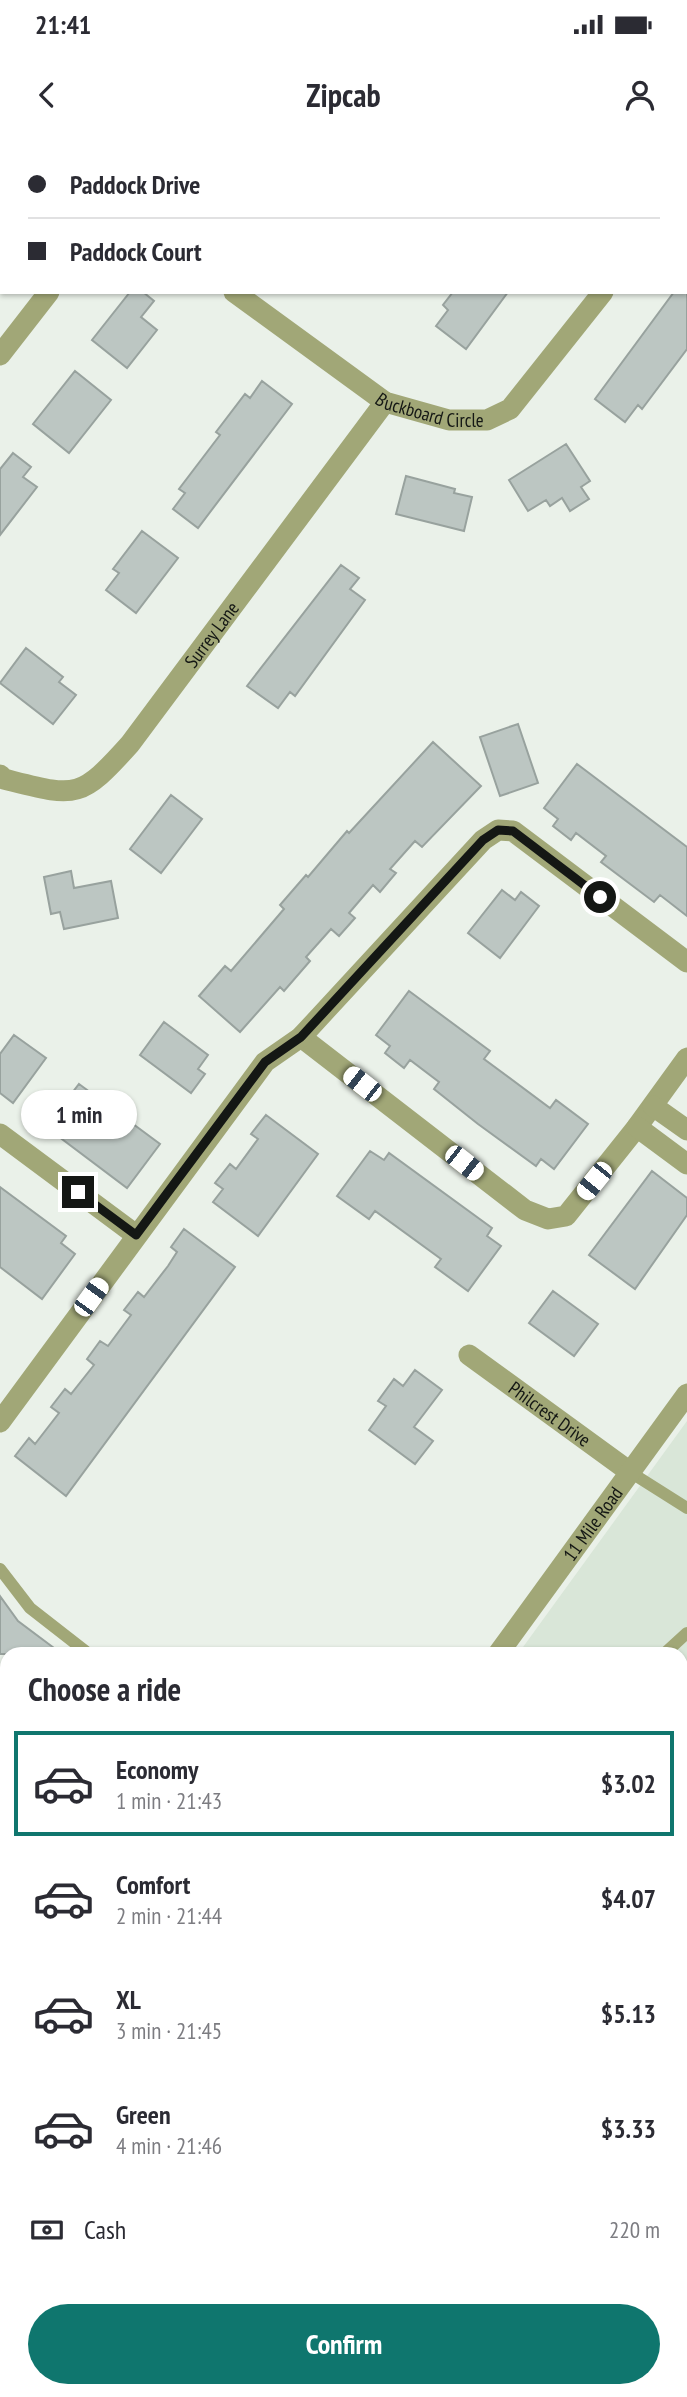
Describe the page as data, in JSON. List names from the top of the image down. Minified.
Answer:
{"streets":{"street":["Buckboard Circle","Surrey Lane","Philcrest Drive","11 Mile Road"]},"crossings":[["Buckboard Circle","Surrey Lane"],["Philcrest Drive","11 Mile Road"]],"page":{"status":"21:41","header":"Zipcab","banner":["Paddock Drive","Paddock Court"],"bubble":"1 min","heading":"Choose a ride","list":[{"name":"Economy","note":"1 min · 21:43","value":"$3.02"},{"name":"Comfort","note":"2 min · 21:44","value":"$4.07"},{"name":"XL","note":"3 min · 21:45","value":"$5.13"},{"name":"Green","note":"4 min · 21:46","value":"$3.33"}],"pay":["Cash","220 m"],"buttons":"Confirm"}}
